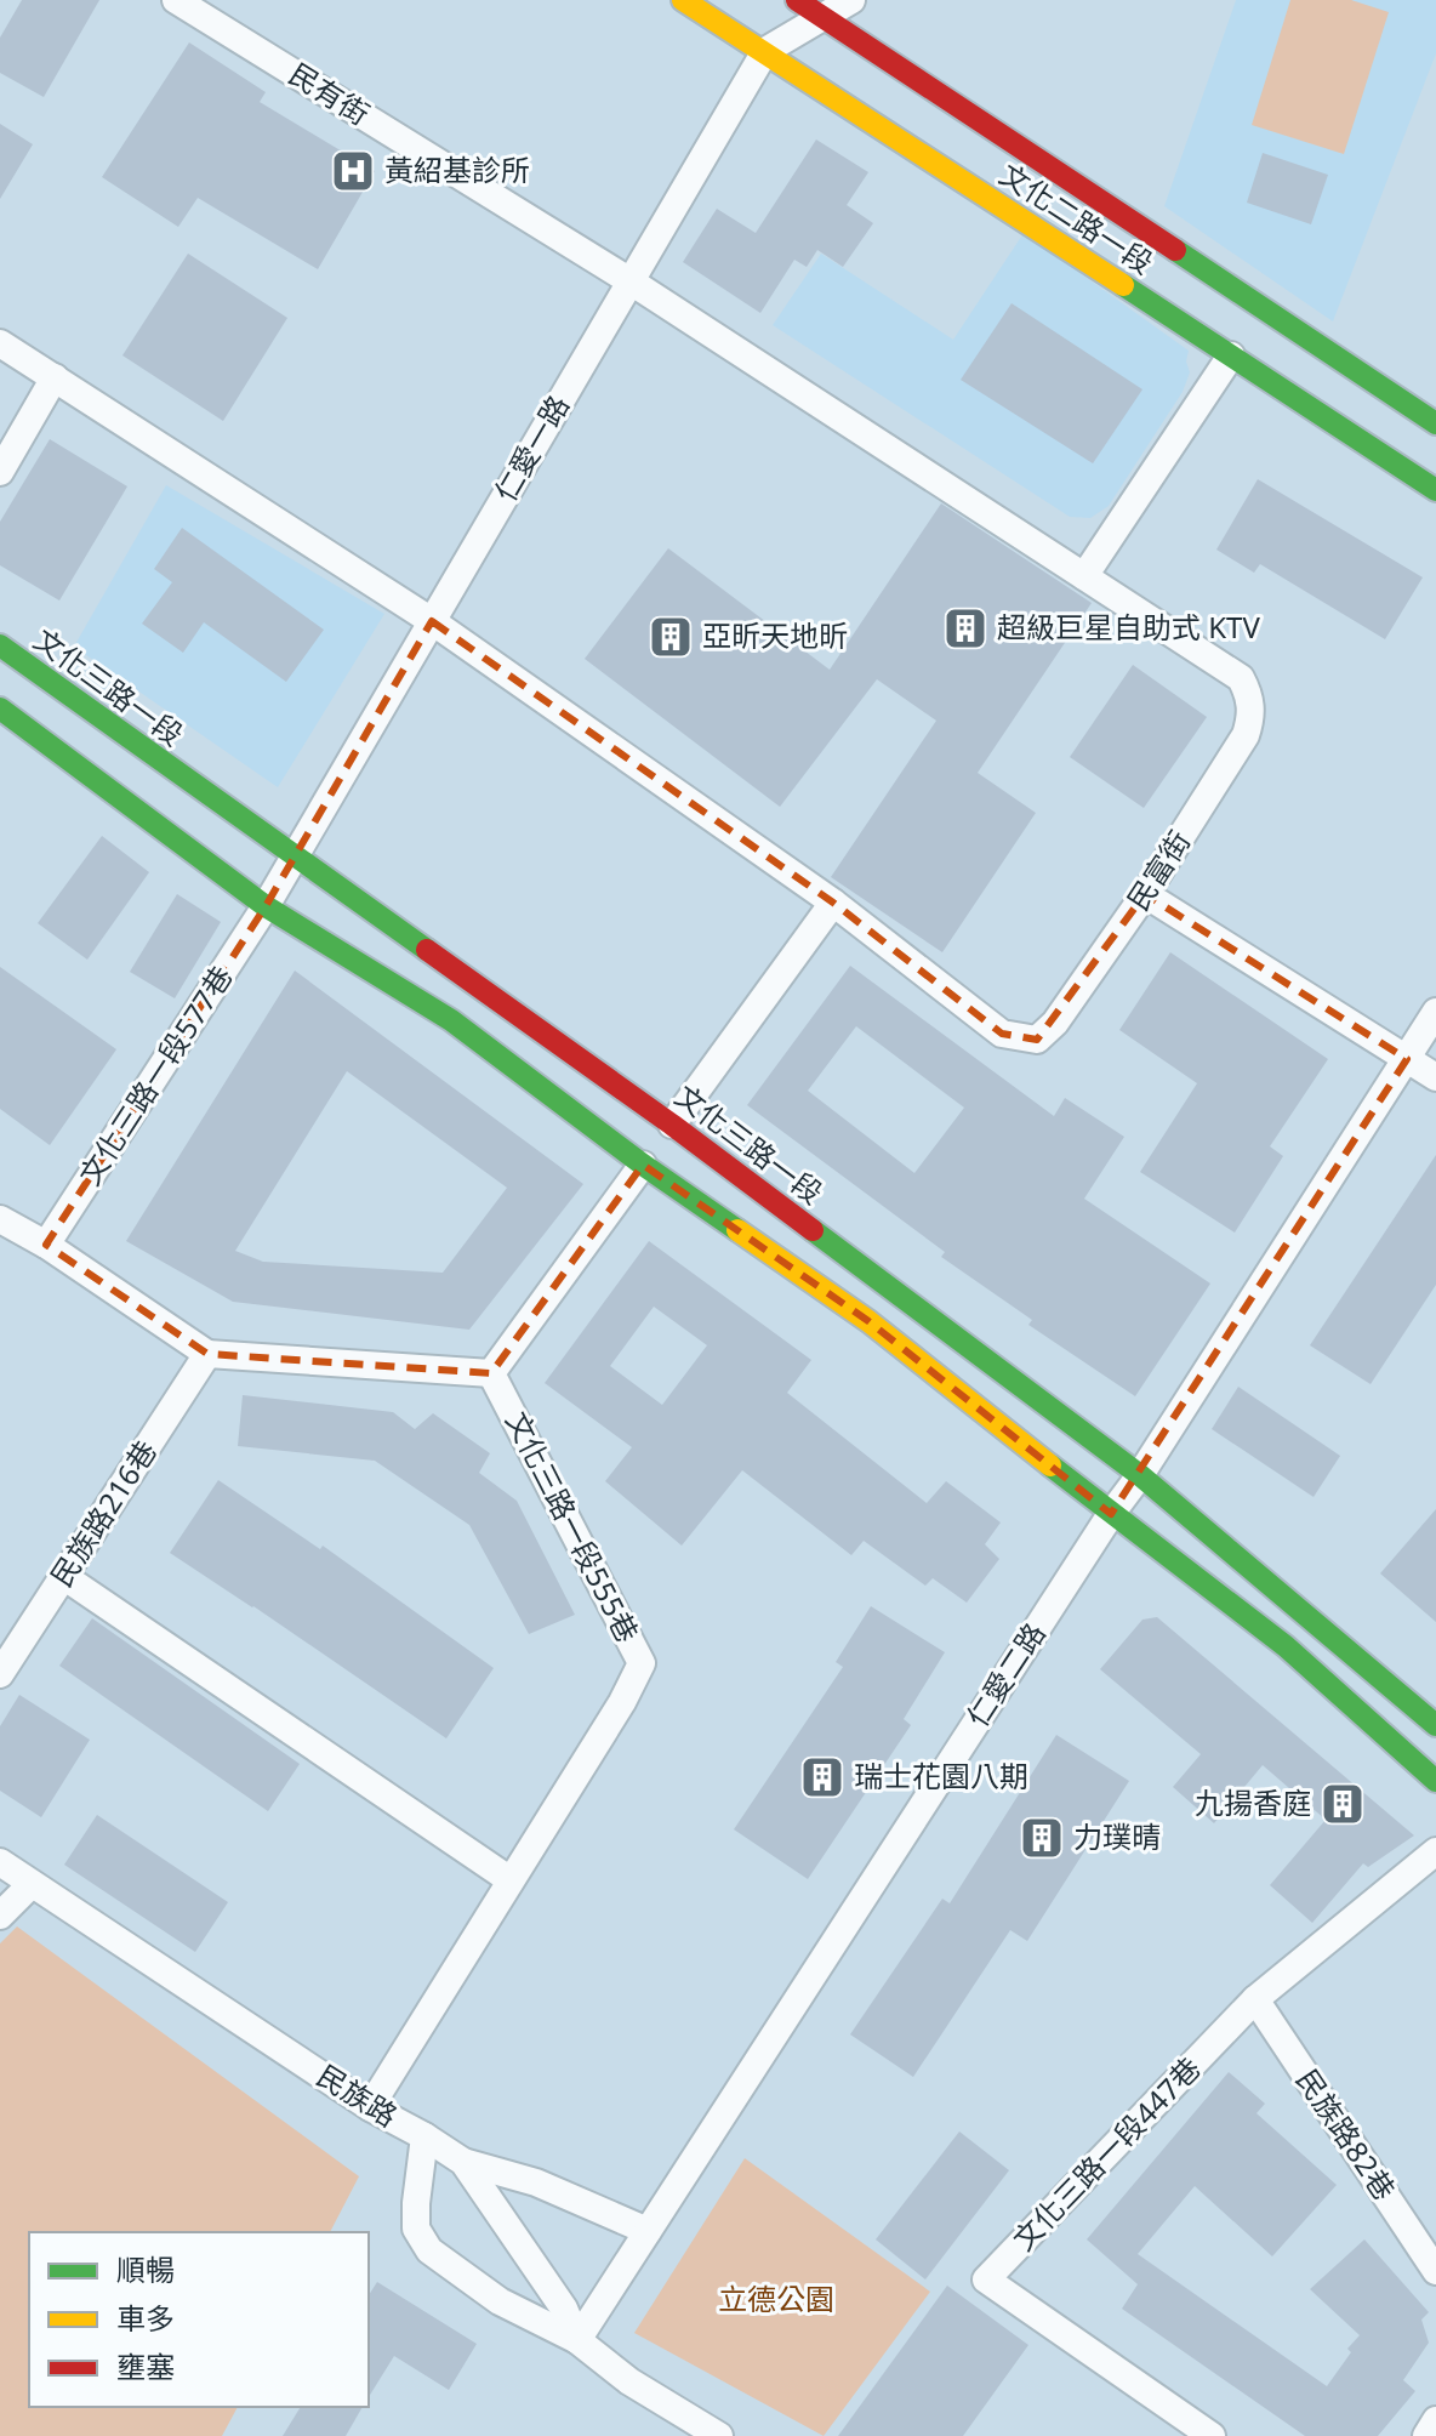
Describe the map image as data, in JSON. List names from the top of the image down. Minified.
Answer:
{"streets":{"street":["民有街","文化二路一段","仁愛一路","文化三路一段","民富街","文化三路一段577巷","民族路216巷","文化三路一段555巷","仁愛二路","民族路","民族路82巷","文化三路一段447巷"]},"crossings":[["民有街","仁愛一路"],["民有街","民富街"],["文化二路一段","仁愛一路"],["仁愛一路","文化三路一段"],["仁愛一路","民富街"],["仁愛一路","文化三路一段577巷"],["文化三路一段","仁愛二路"],["文化三路一段555巷","民族路"],["仁愛二路","民族路"],["民族路82巷","文化三路一段447巷"]],"parks":["立德公園"],"places":{"hospital":["黃紹基診所"],"building":["超級巨星自助式 KTV","亞昕天地昕","瑞士花園八期","九揚香庭","力璞晴"]},"legend":["順暢","車多","壅塞"]}
